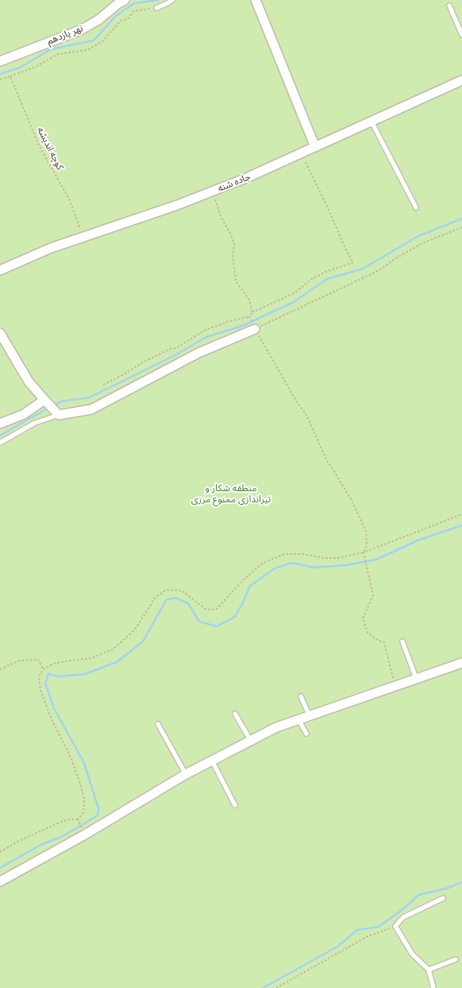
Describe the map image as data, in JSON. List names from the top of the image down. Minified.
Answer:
{"streets":{"street":["نهر یازدهم","جاده شنه"],"path":["کوچه اندیشه"]},"crossings":[["کوچه اندیشه","جاده شنه"]],"parks":["منطقه شکار و تیراندازی ممنوع مرزی"]}
